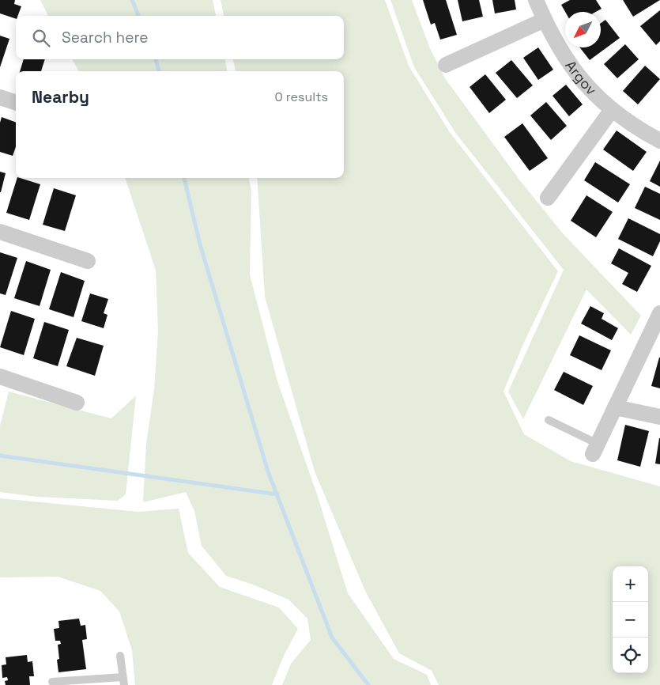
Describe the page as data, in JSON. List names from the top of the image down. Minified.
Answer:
{"streets":{"street":["Argov"]},"north":"bottom left","page":{"search":"Search here","heading":["Nearby","0 results"],"map_buttons":["+","−"]}}
